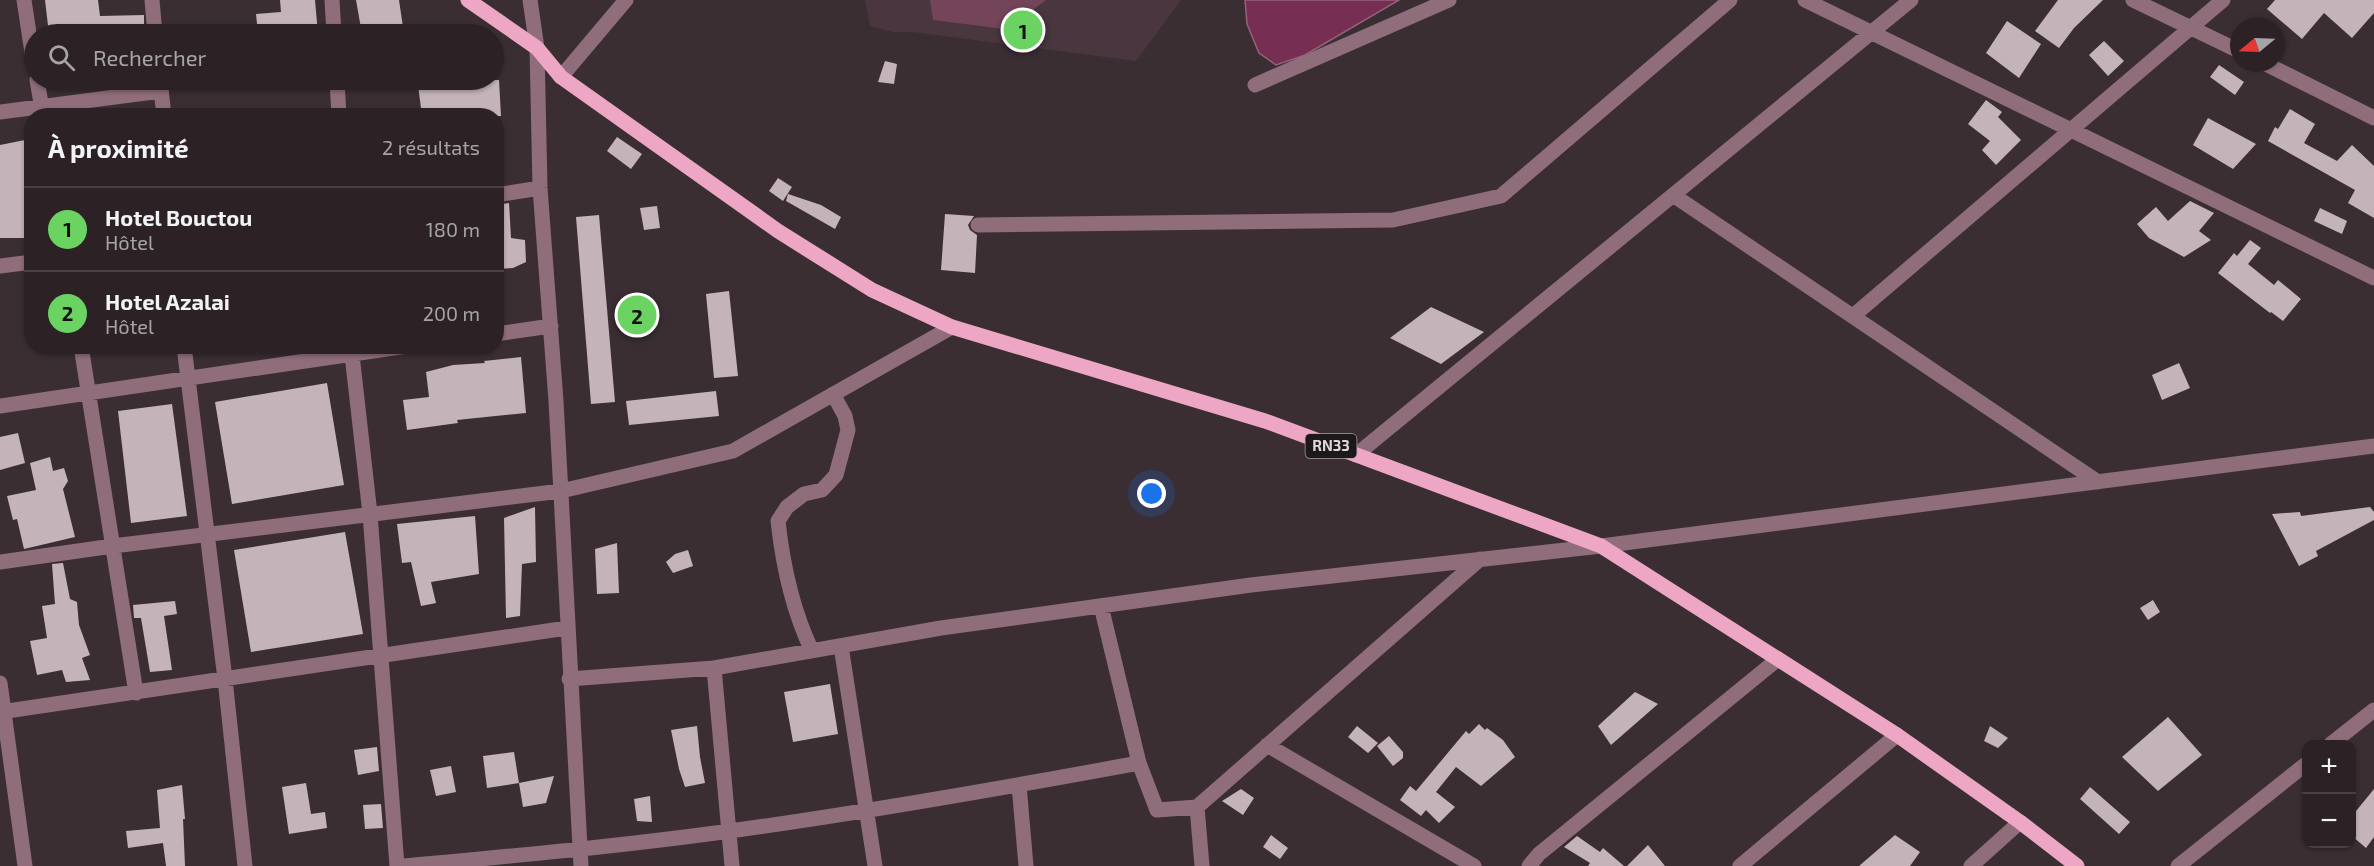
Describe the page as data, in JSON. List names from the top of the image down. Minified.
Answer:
{"streets":{"main road":["RN33"]},"north":"left","page":{"pins":["1","2"],"search":"Rechercher","heading":["À proximité","2 résultats"],"list":[{"mark":"1","name":"Hotel Bouctou","note":"Hôtel","value":"180 m"},{"mark":"2","name":"Hotel Azalai","note":"Hôtel","value":"200 m"}],"map_buttons":["+","−"]}}
